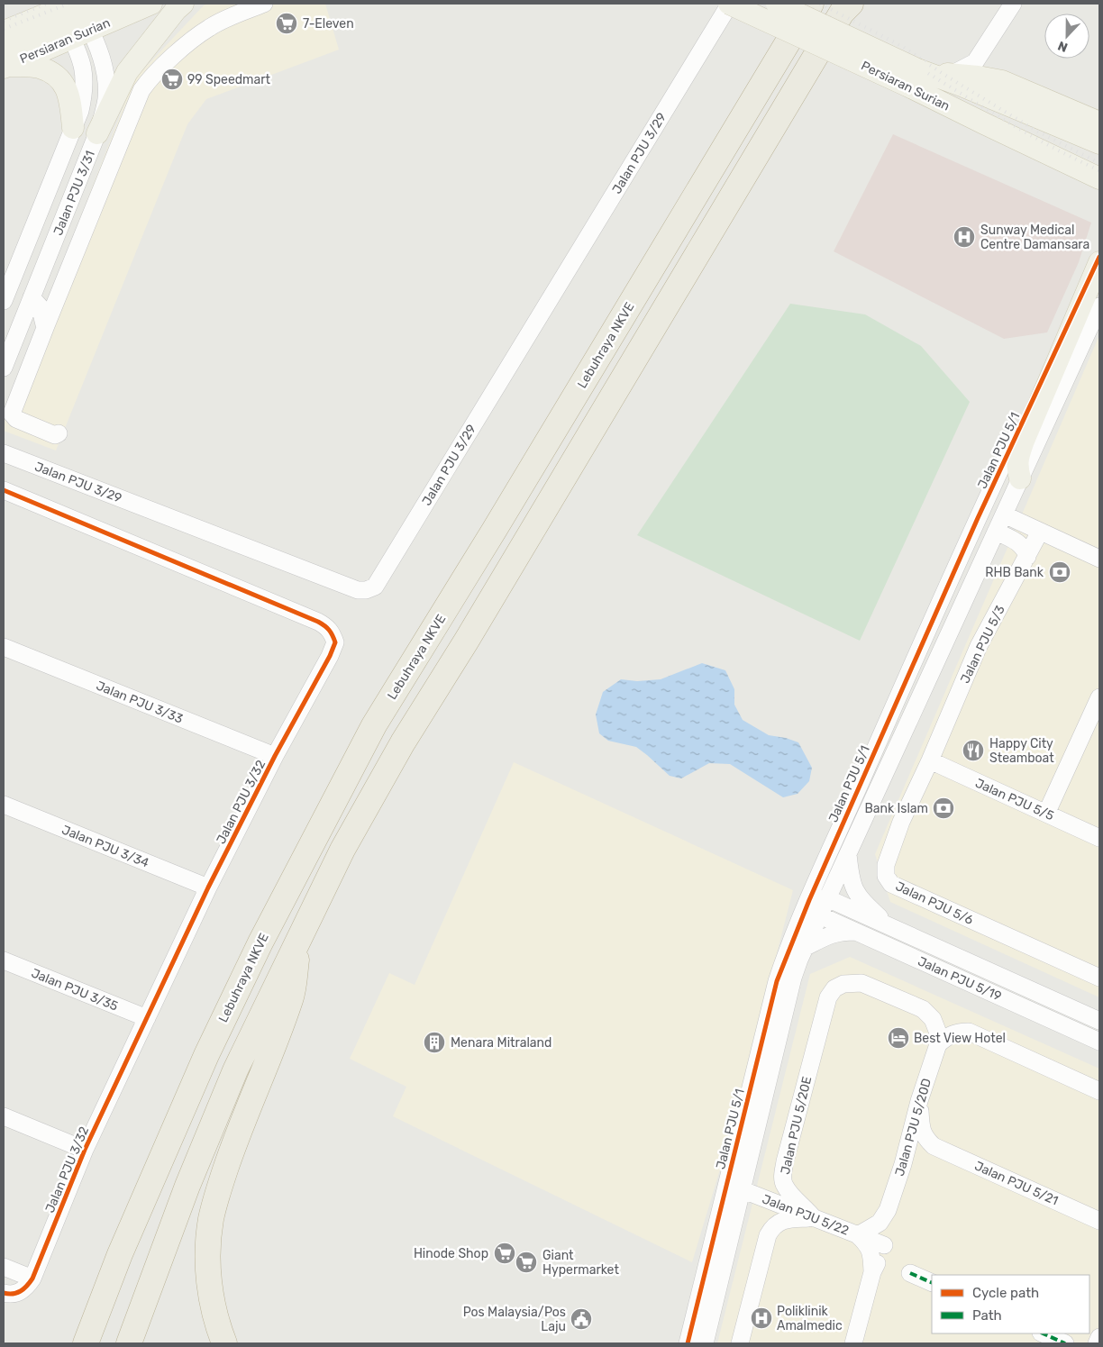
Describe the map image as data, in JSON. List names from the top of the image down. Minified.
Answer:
{"streets":{"highway":["Lebuhraya NKVE"],"main road":["Persiaran Surian"],"street":["Jalan PJU 3/29","Jalan PJU 3/31","Jalan PJU 5/1","Jalan PJU 5/3","Jalan PJU 3/33","Jalan PJU 5/5","Jalan PJU 3/32","Jalan PJU 3/34","Jalan PJU 5/6","Jalan PJU 5/19","Jalan PJU 3/35","Jalan PJU 5/20E","Jalan PJU 5/20D","Jalan PJU 5/21","Jalan PJU 5/22"]},"crossings":[["Persiaran Surian","Jalan PJU 3/29"],["Persiaran Surian","Jalan PJU 3/31"],["Jalan PJU 5/1","Jalan PJU 5/19"],["Jalan PJU 5/1","Jalan PJU 5/22"],["Jalan PJU 5/3","Jalan PJU 5/5"],["Jalan PJU 5/3","Jalan PJU 5/6"],["Jalan PJU 3/33","Jalan PJU 3/32"],["Jalan PJU 5/5","Jalan PJU 5/6"],["Jalan PJU 3/32","Jalan PJU 3/34"],["Jalan PJU 3/32","Jalan PJU 3/35"],["Jalan PJU 5/20E","Jalan PJU 5/20D"],["Jalan PJU 5/20E","Jalan PJU 5/22"],["Jalan PJU 5/20D","Jalan PJU 5/22"]],"places":{"supermarket":["7-Eleven","99 Speedmart","Hinode Shop","Giant Hypermarket"],"hospital":["Sunway Medical Centre Damansara","Poliklinik Amalmedic"],"bank":["RHB Bank","Bank Islam"],"restaurant":["Happy City Steamboat"],"hotel":["Best View Hotel"],"building":["Menara Mitraland"],"public building":["Pos Malaysia/Pos Laju"]},"legend":["Cycle path","Path"],"north":"bottom"}
